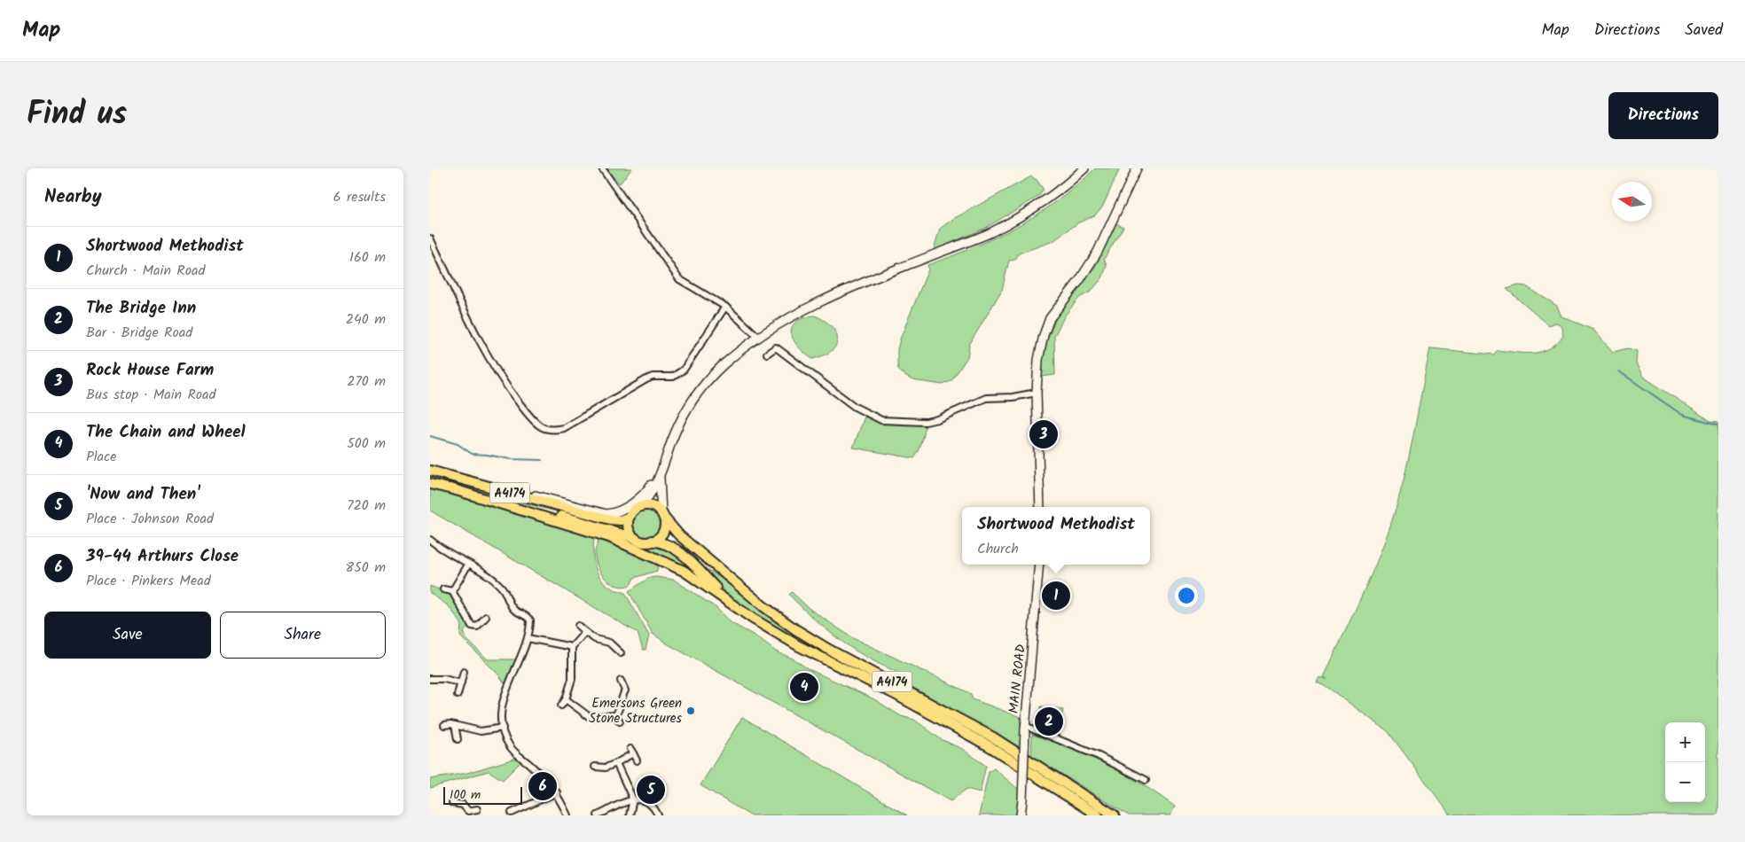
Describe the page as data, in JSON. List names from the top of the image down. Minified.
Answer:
{"streets":{"highway":["A4174"],"main road":["MAIN ROAD"]},"places":["Emersons Green Stone Structures"],"scale_bar":"100 m","north":"left","page":{"header":"Map","nav":["Map","Directions","Saved"],"title":"Find us","buttons":["Directions",["Save","Share"]],"heading":["Nearby","6 results"],"list":[{"mark":"1","name":"Shortwood Methodist","note":"Church · Main Road","value":"160 m"},{"mark":"2","name":"The Bridge Inn","note":"Bar · Bridge Road","value":"240 m"},{"mark":"3","name":"Rock House Farm","note":"Bus stop · Main Road","value":"270 m"},{"mark":"4","name":"The Chain and Wheel","note":"Place","value":"500 m"},{"mark":"5","name":"'Now and Then'","note":"Place · Johnson Road","value":"720 m"},{"mark":"6","name":"39-44 Arthurs Close","note":"Place · Pinkers Mead","value":"850 m"}],"pins":["3","1","4","2","6","5"],"popup":["Shortwood Methodist","Church"],"map_buttons":["+","−"],"scale":"100 m"}}
